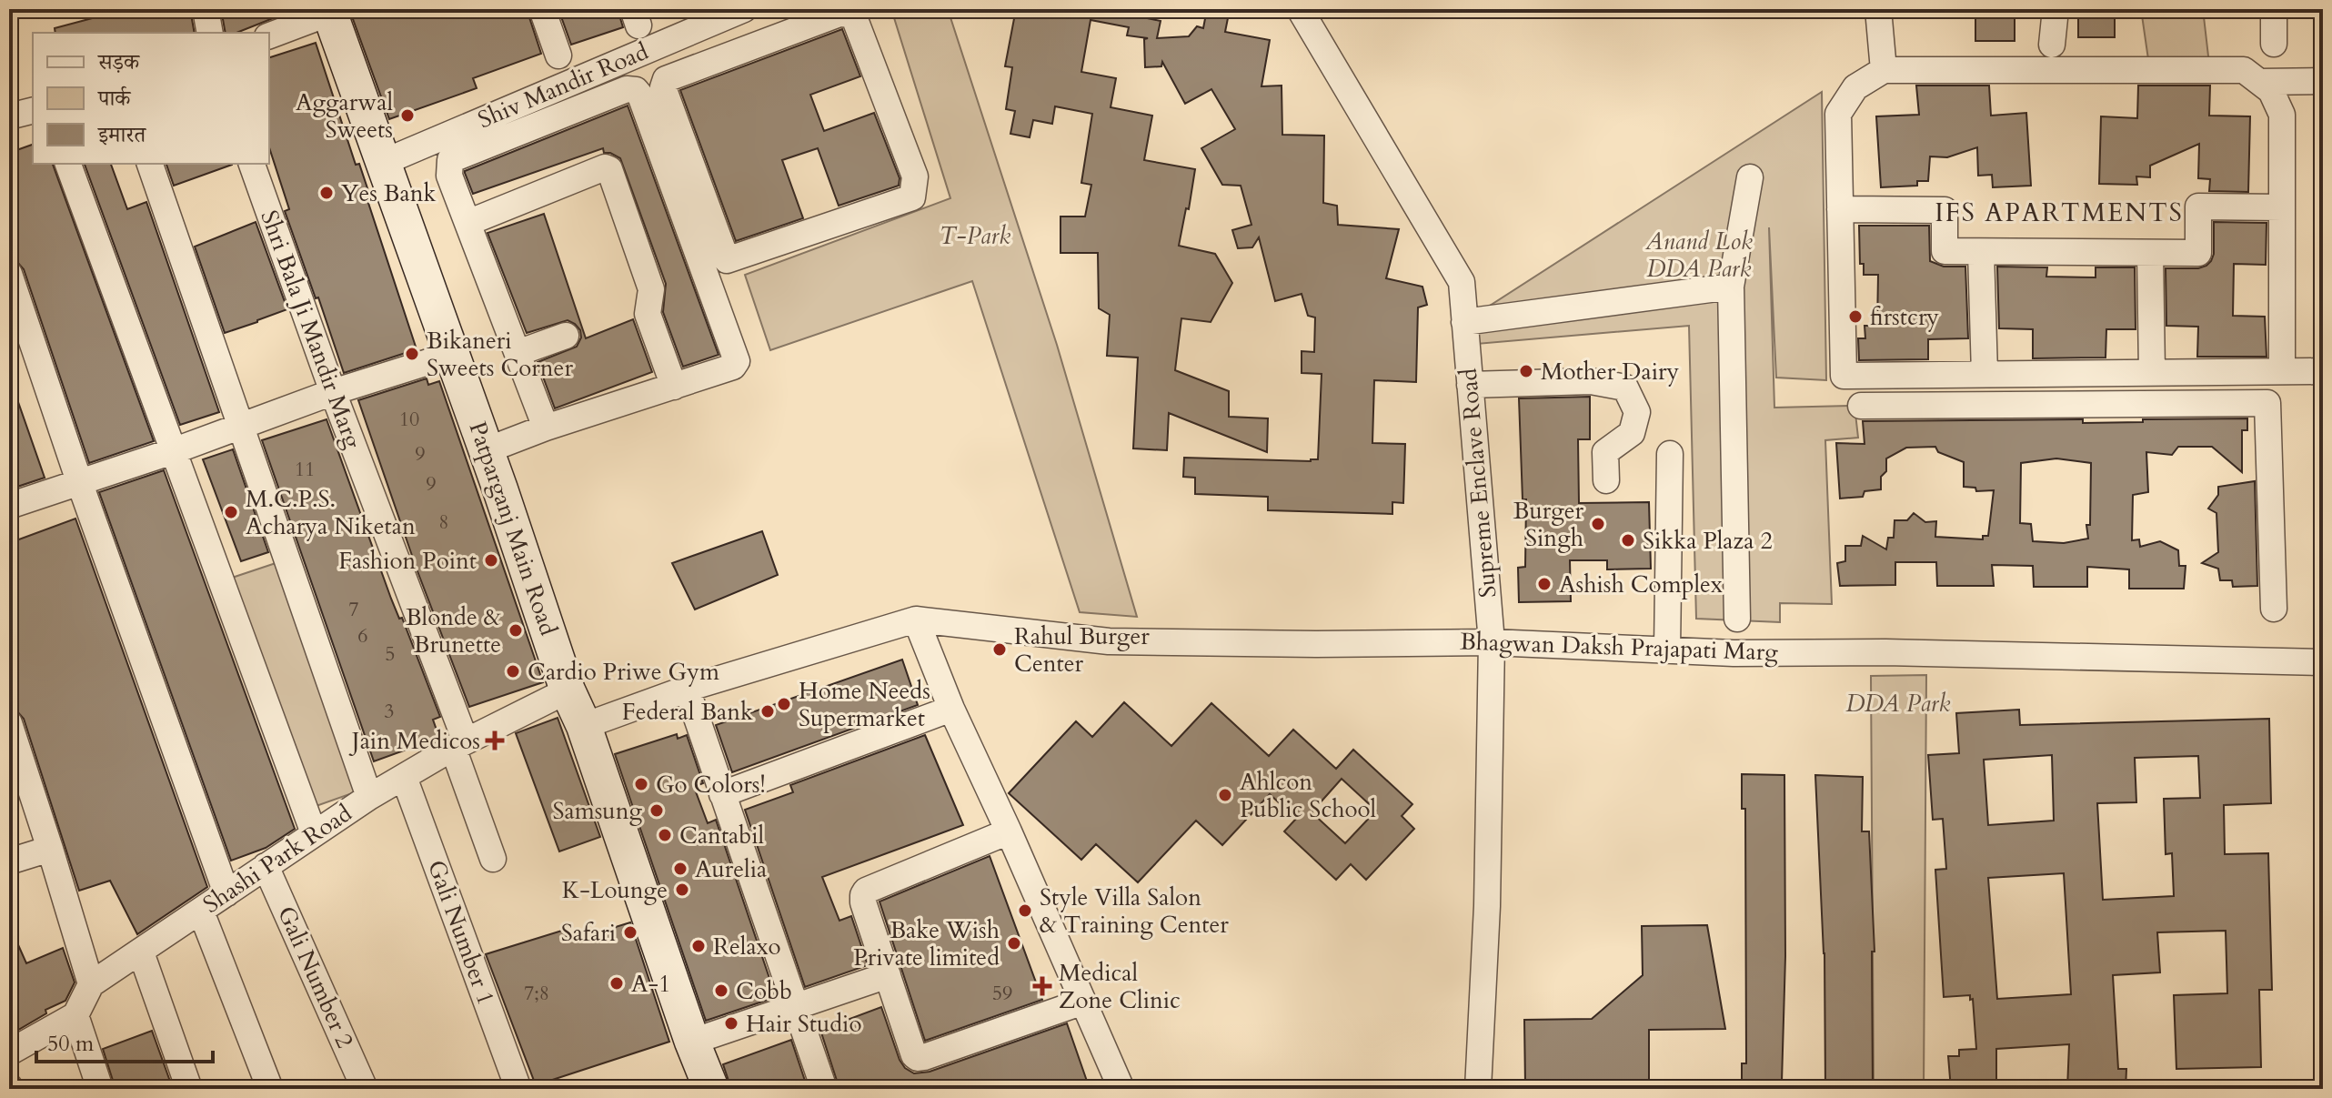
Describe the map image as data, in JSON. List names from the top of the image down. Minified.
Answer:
{"streets":{"street":["Shiv Mandir Road","Shri Bala Ji Mandir Marg","Supreme Enclave Road","Patparganj Main Road","Bhagwan Daksh Prajapati Marg","Shashi Park Road","Gali Number 1","Gali Number 2"]},"crossings":[["Shiv Mandir Road","Patparganj Main Road"],["Shri Bala Ji Mandir Marg","Shashi Park Road"],["Supreme Enclave Road","Bhagwan Daksh Prajapati Marg"],["Patparganj Main Road","Shashi Park Road"],["Shashi Park Road","Gali Number 1"],["Shashi Park Road","Gali Number 2"]],"districts":["IFS APARTMENTS"],"parks":["T-Park","Anand Lok DDA Park","DDA Park"],"places":{"other":["Aggarwal Sweets","Yes Bank","firstcry","Bikaneri Sweets Corner","Mother Dairy","M.C.P.S. Acharya Niketan","Burger Singh","Sikka Plaza 2","Fashion Point","Ashish Complex","Blonde & Brunette","Rahul Burger Center","Cardio Priwe Gym","Home Needs Supermarket","Federal Bank","Go Colors!","Ahlcon Public School","Samsung","Cantabil","Aurelia","K-Lounge","Style Villa Salon & Training Center","Safari","Bake Wish Private limited","Relaxo","A-1","Cobb","Hair Studio"],"health":["Jain Medicos","Medical Zone Clinic"]},"house_numbers":["10","9","11","9","8","7","6","5","3","7;8","59"],"legend":["सड़क","पार्क","इमारत"],"scale_bar":"50 m"}
